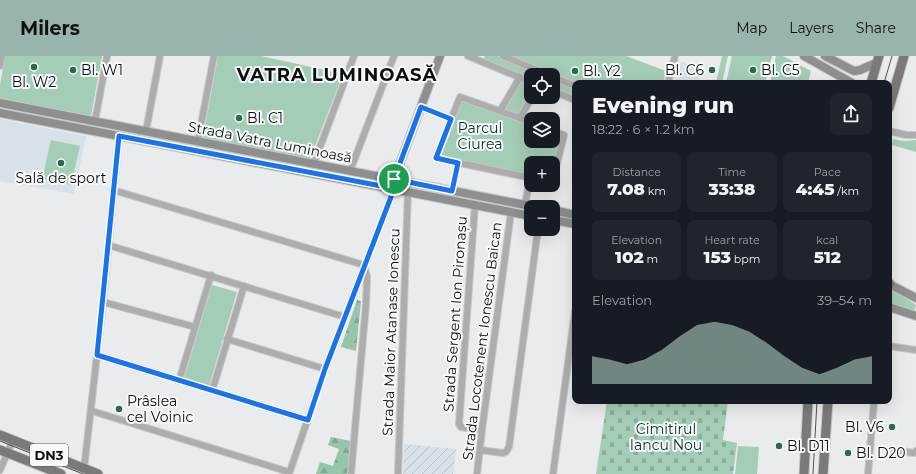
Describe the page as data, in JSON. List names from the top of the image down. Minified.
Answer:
{"streets":{"main road":["DN3"],"street":["Strada Vatra Luminoasă","Strada Sergent Ion Pironașu","Strada Maior Atanase Ionescu","Strada Locotenent Ionescu Baican"]},"crossings":[["Strada Vatra Luminoasă","Strada Sergent Ion Pironașu"],["Strada Vatra Luminoasă","Strada Maior Atanase Ionescu"],["Strada Vatra Luminoasă","Strada Locotenent Ionescu Baican"],["Strada Sergent Ion Pironașu","Strada Locotenent Ionescu Baican"]],"districts":["VATRA LUMINOASĂ"],"parks":["Parcul Ciurea","Cimitirul Iancu Nou"],"places":["Bl. W2","Bl. W1","Bl. C6","Bl. C5","Bl. Y2","Bl. C1","Sală de sport","Prâslea cel Voinic","Bl. V6","Bl. D11","Bl. D20"],"page":{"header":"Milers","nav":["Map","Layers","Share"],"map_buttons":["+","−"],"heading":["Evening run","18:22 · 6 × 1.2 km"],"stats":[["Distance","7.08 km"],["Time","33:38"],["Pace","4:45 /km"],["Elevation","102 m"],["Heart rate","153 bpm"],["kcal","512"]],"chart":["Elevation","39–54 m"]}}
